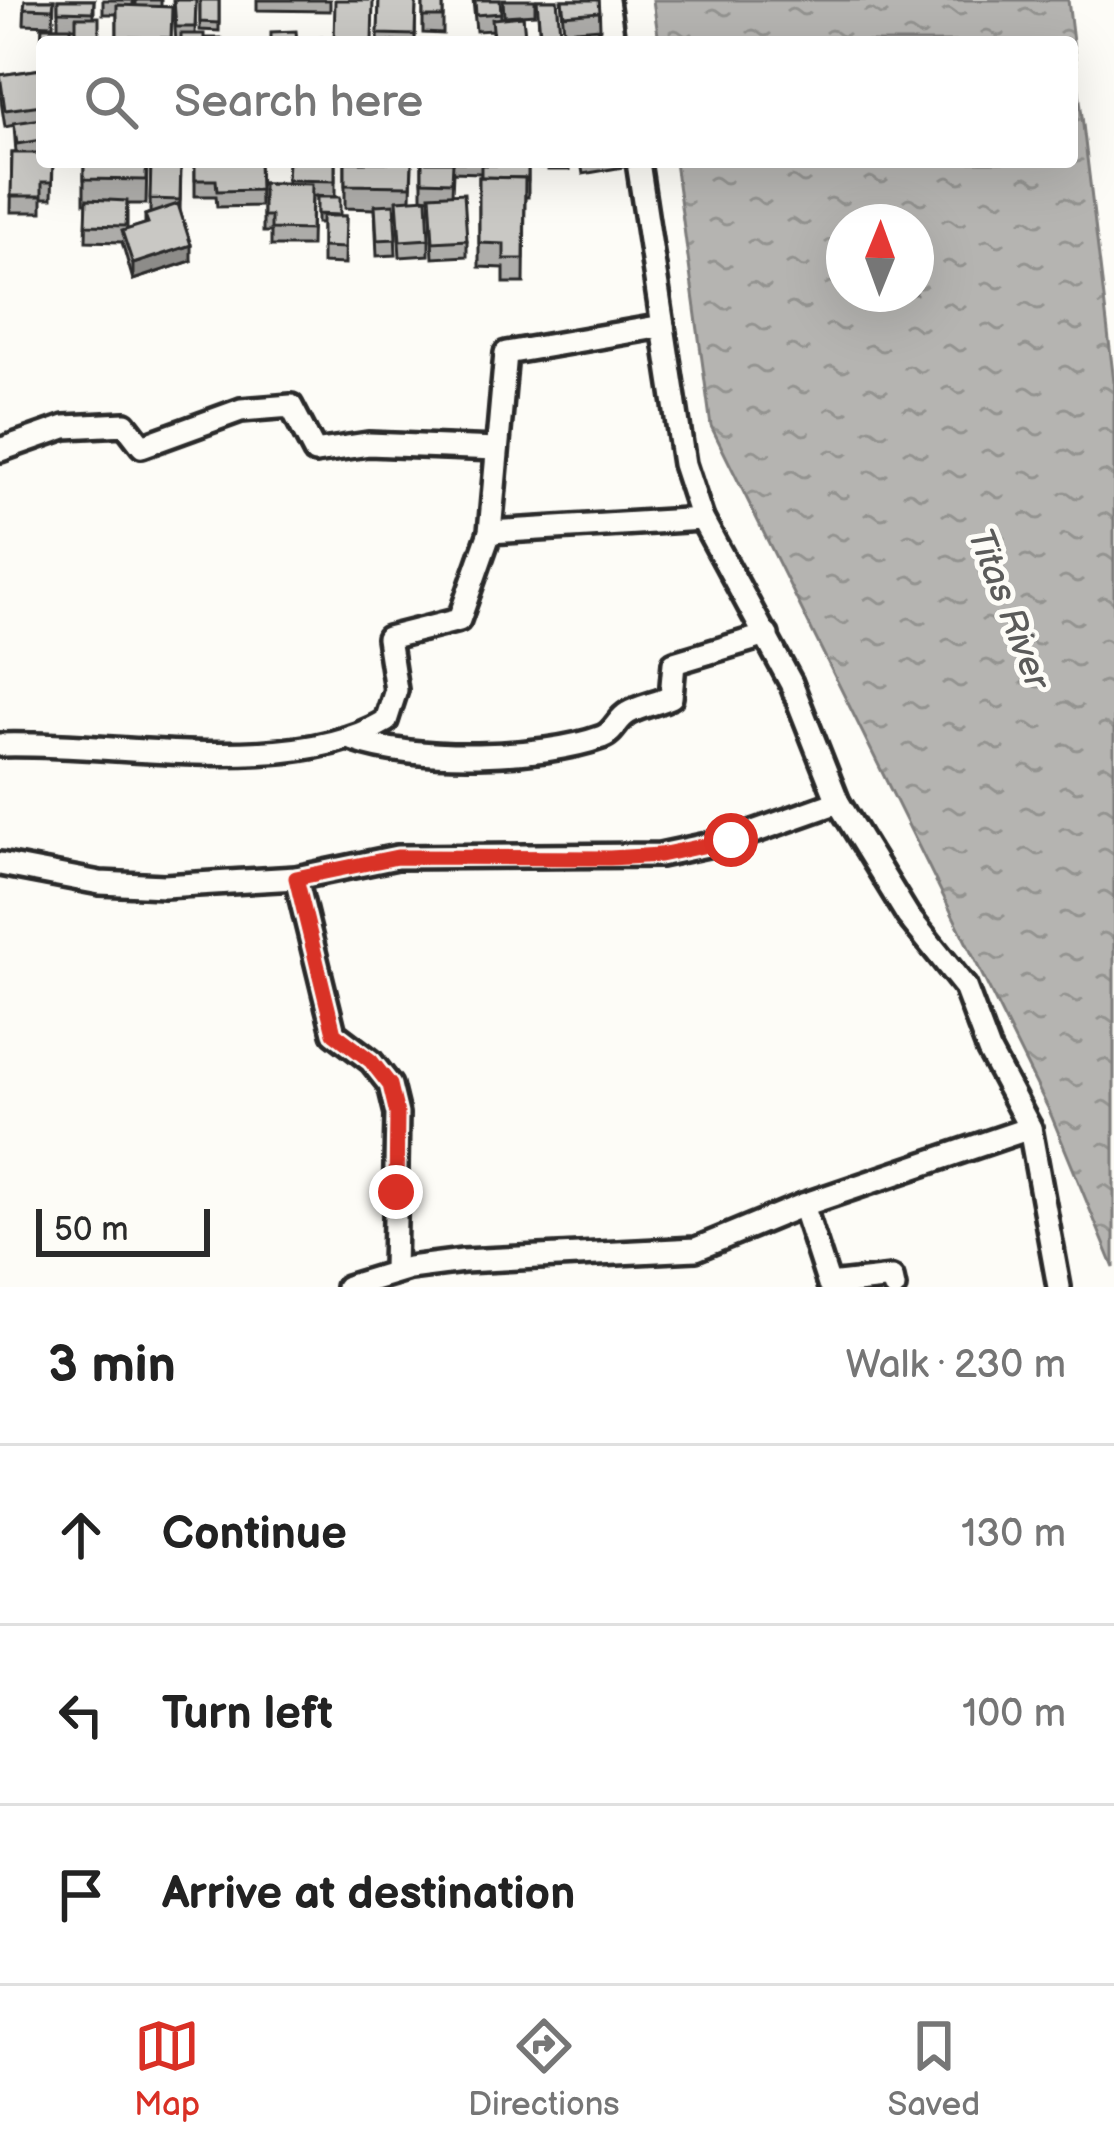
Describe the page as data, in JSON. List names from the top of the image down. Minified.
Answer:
{"water":["Titas River"],"scale_bar":"50 m","north":"top","page":{"search":"Search here","scale":"50 m","heading":["3 min","Walk · 230 m"],"list":[["Continue","130 m"],["Turn left","100 m"],"Arrive at destination"],"nav":["Map","Directions","Saved"]}}
